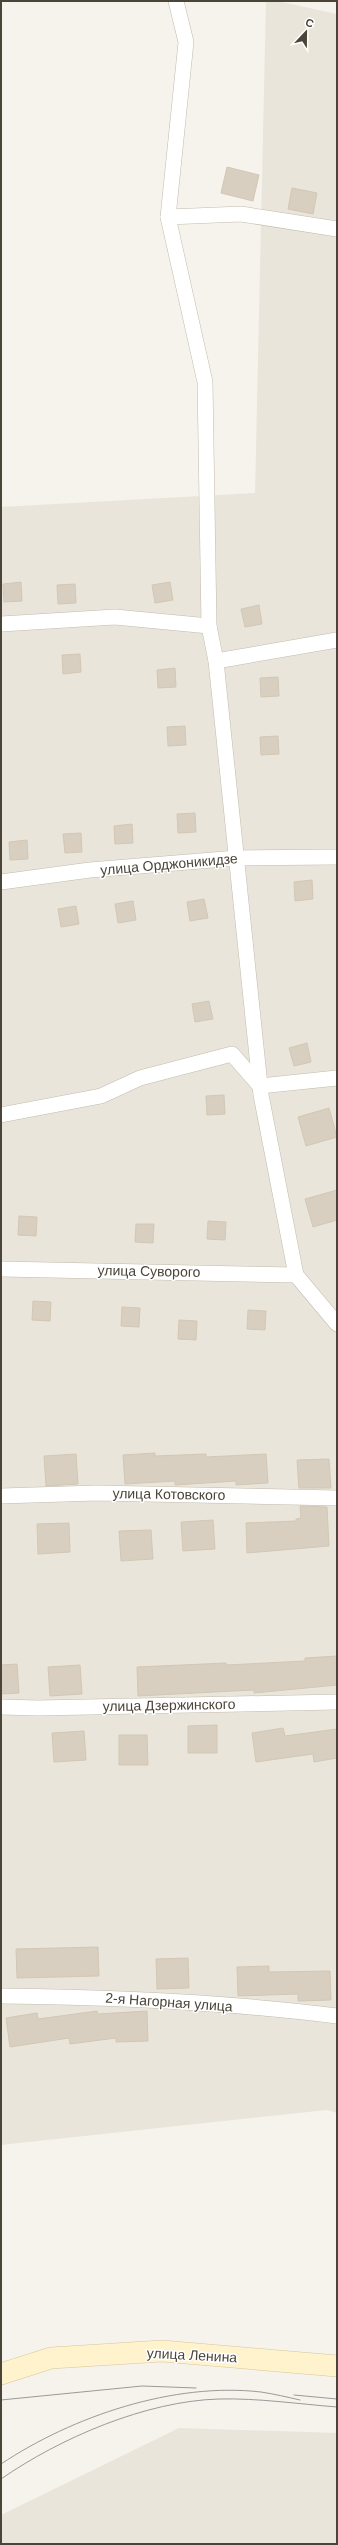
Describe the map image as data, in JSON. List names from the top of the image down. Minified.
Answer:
{"streets":{"main road":["улица Ленина"],"street":["улица Орджоникидзе","улица Суворого","улица Котовского","улица Дзержинского","2-я Нагорная улица"]},"north":"top"}
